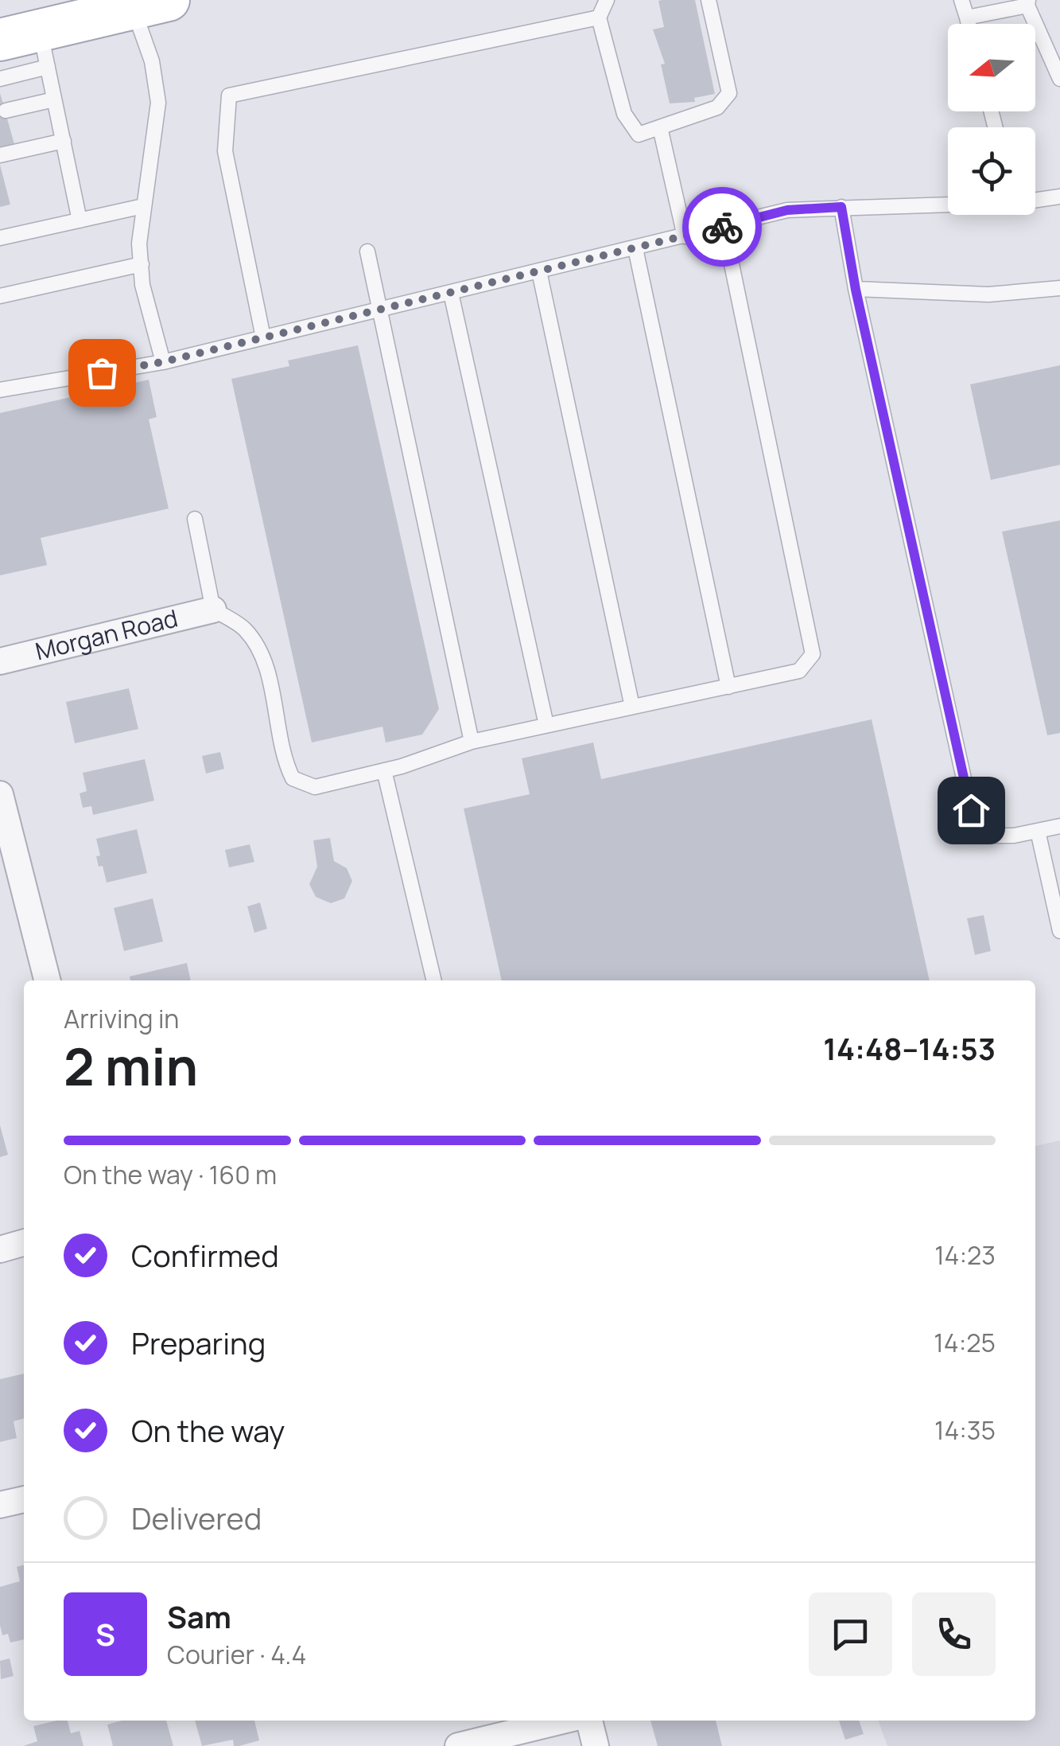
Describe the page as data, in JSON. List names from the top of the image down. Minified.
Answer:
{"streets":{"street":["Morgan Road"]},"north":"left","page":{"heading":["2 min","Arriving in","14:48–14:53"],"panel":["Sam","Courier · 4.4"],"bar":"On the way · 160 m","list":[["Confirmed","14:23"],["Preparing","14:25"],["On the way","14:35"],"Delivered"],"round":"S"}}
